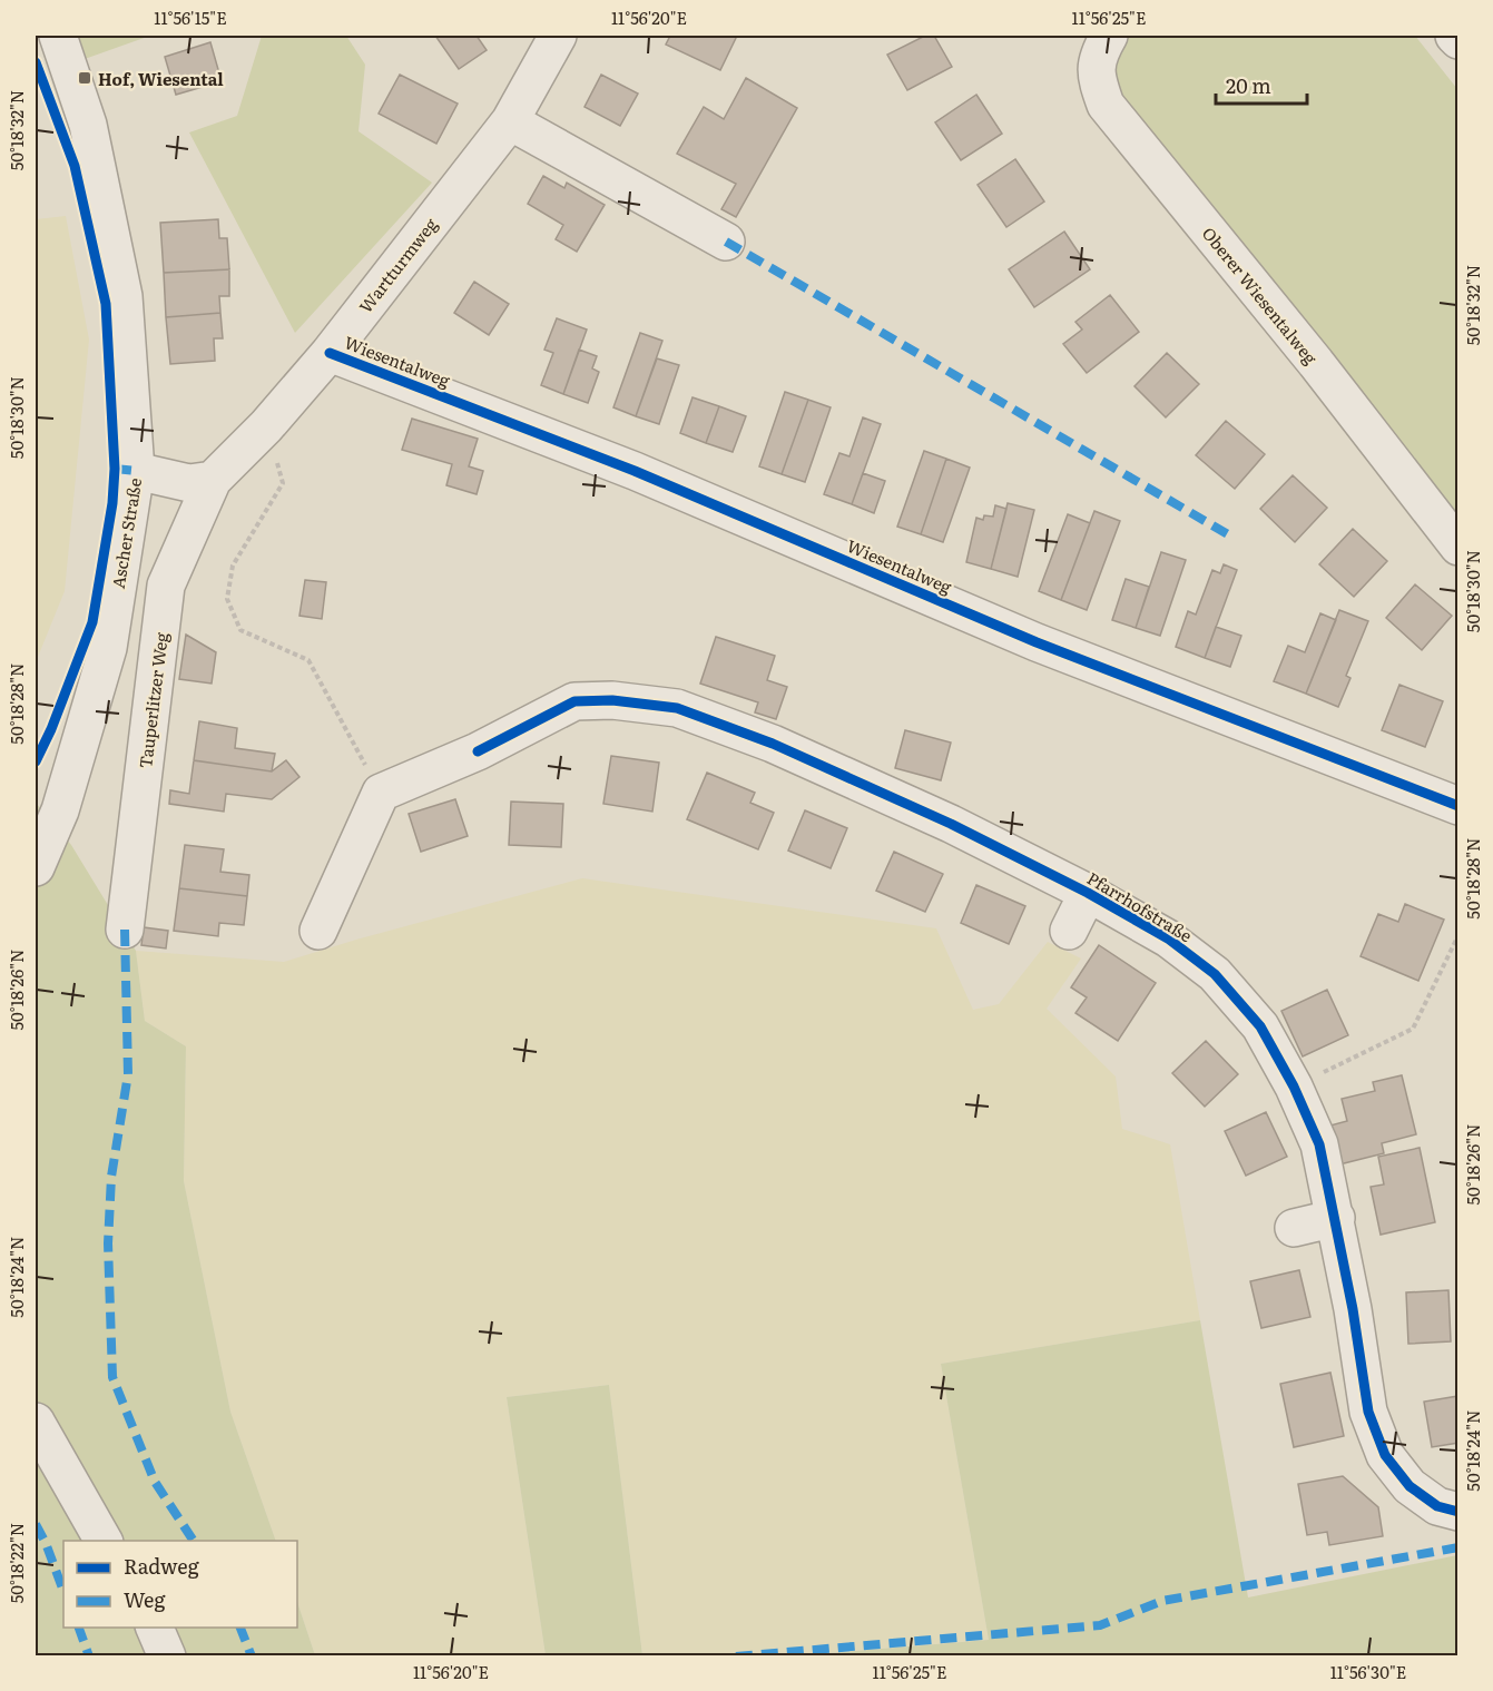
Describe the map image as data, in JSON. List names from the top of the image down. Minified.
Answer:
{"streets":{"street":["Wartturmweg","Oberer Wiesentalweg","Wiesentalweg","Ascher Straße","Tauperlitzer Weg","Pfarrhofstraße"]},"crossings":[["Wartturmweg","Wiesentalweg"],["Wartturmweg","Tauperlitzer Weg"]],"places":{"transit":["Hof, Wiesental"]},"legend":["Radweg","Weg"],"scale_bar":"20 m","coordinates":["11°56'15\"E","11°56'20\"E","11°56'25\"E","50°18'32\"N","50°18'30\"N","50°18'28\"N","50°18'26\"N","50°18'24\"N","50°18'22\"N","11°56'30\"E"]}
